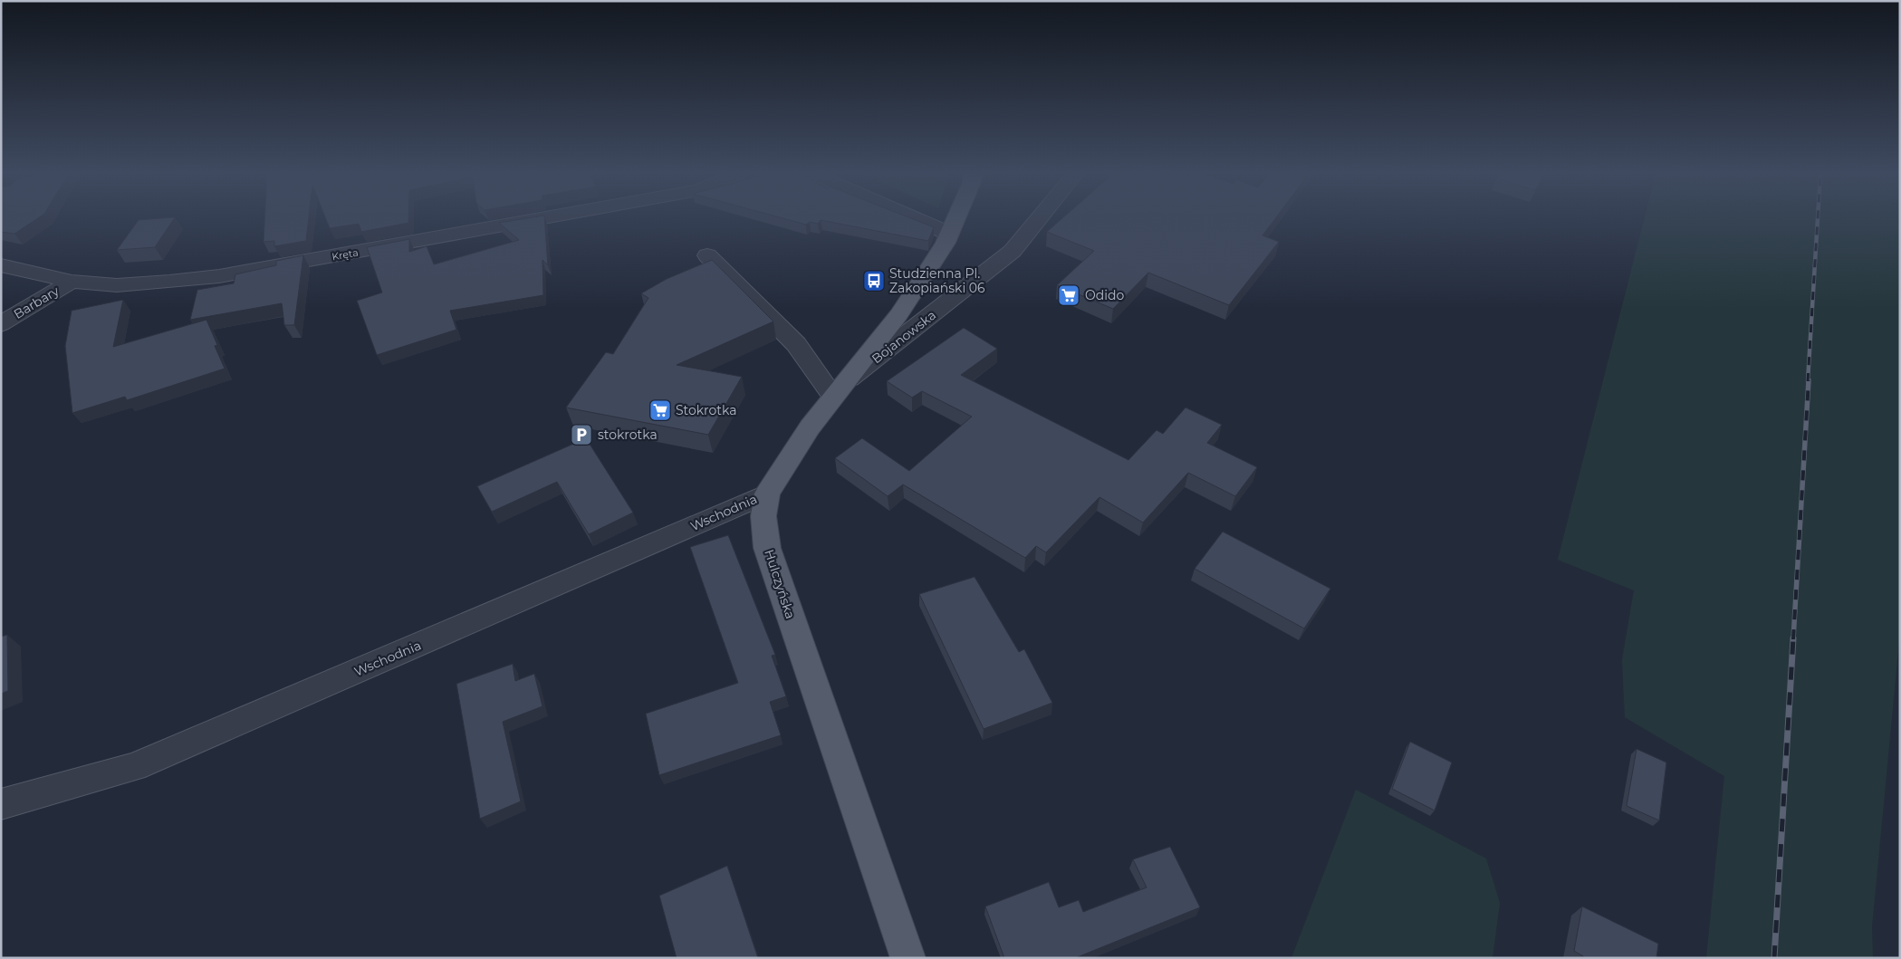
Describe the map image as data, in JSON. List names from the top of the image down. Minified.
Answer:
{"streets":{"main road":["Hulczyńska"],"street":["Kręta","Barbary","Bojanowska","Wschodnia"]},"crossings":[["Kręta","Barbary"],["Bojanowska","Hulczyńska"],["Wschodnia","Hulczyńska"]],"places":{"bus stop":["Studzienna Pl. Zakopiański 06"],"supermarket":["Odido","Stokrotka"],"parking":["stokrotka"]}}
